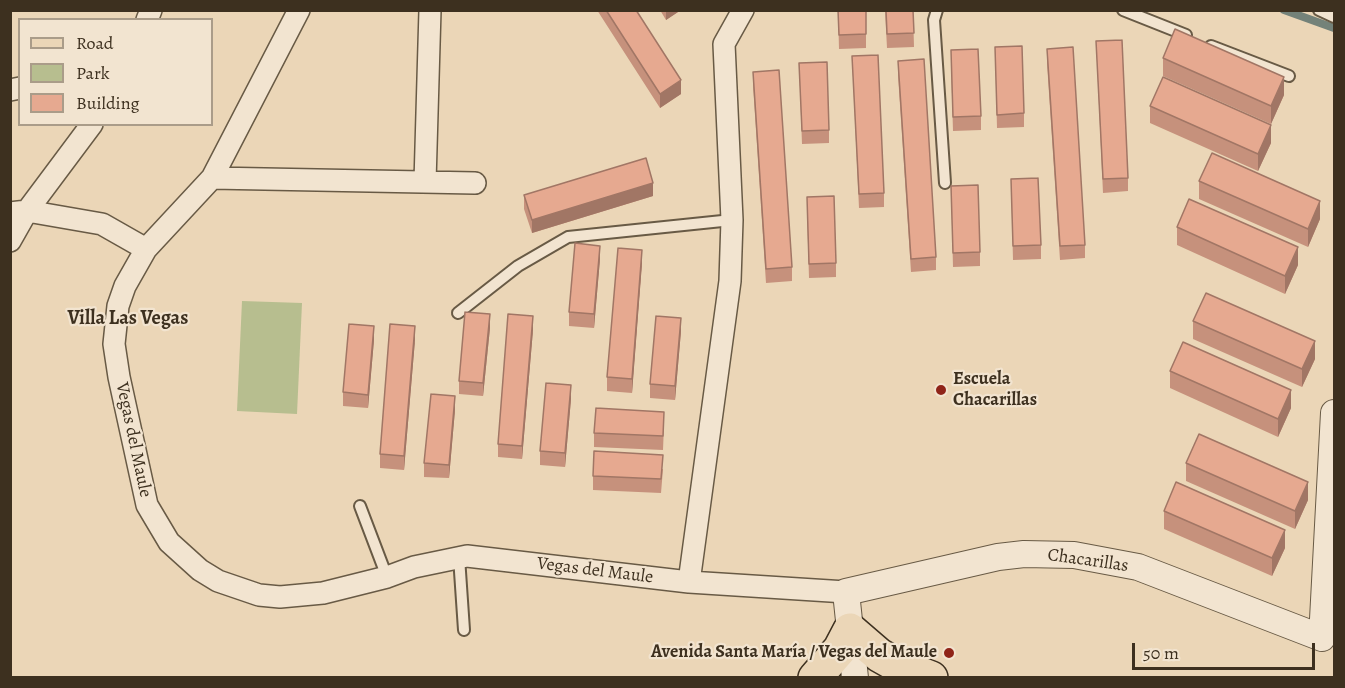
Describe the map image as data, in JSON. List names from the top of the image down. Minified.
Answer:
{"streets":{"street":["Vegas del Maule","Chacarillas"]},"crossings":[["Vegas del Maule","Chacarillas"]],"districts":["Villa Las Vegas"],"places":["Escuela Chacarillas","Avenida Santa María / Vegas del Maule"],"legend":["Road","Park","Building"],"scale_bar":"50 m"}
